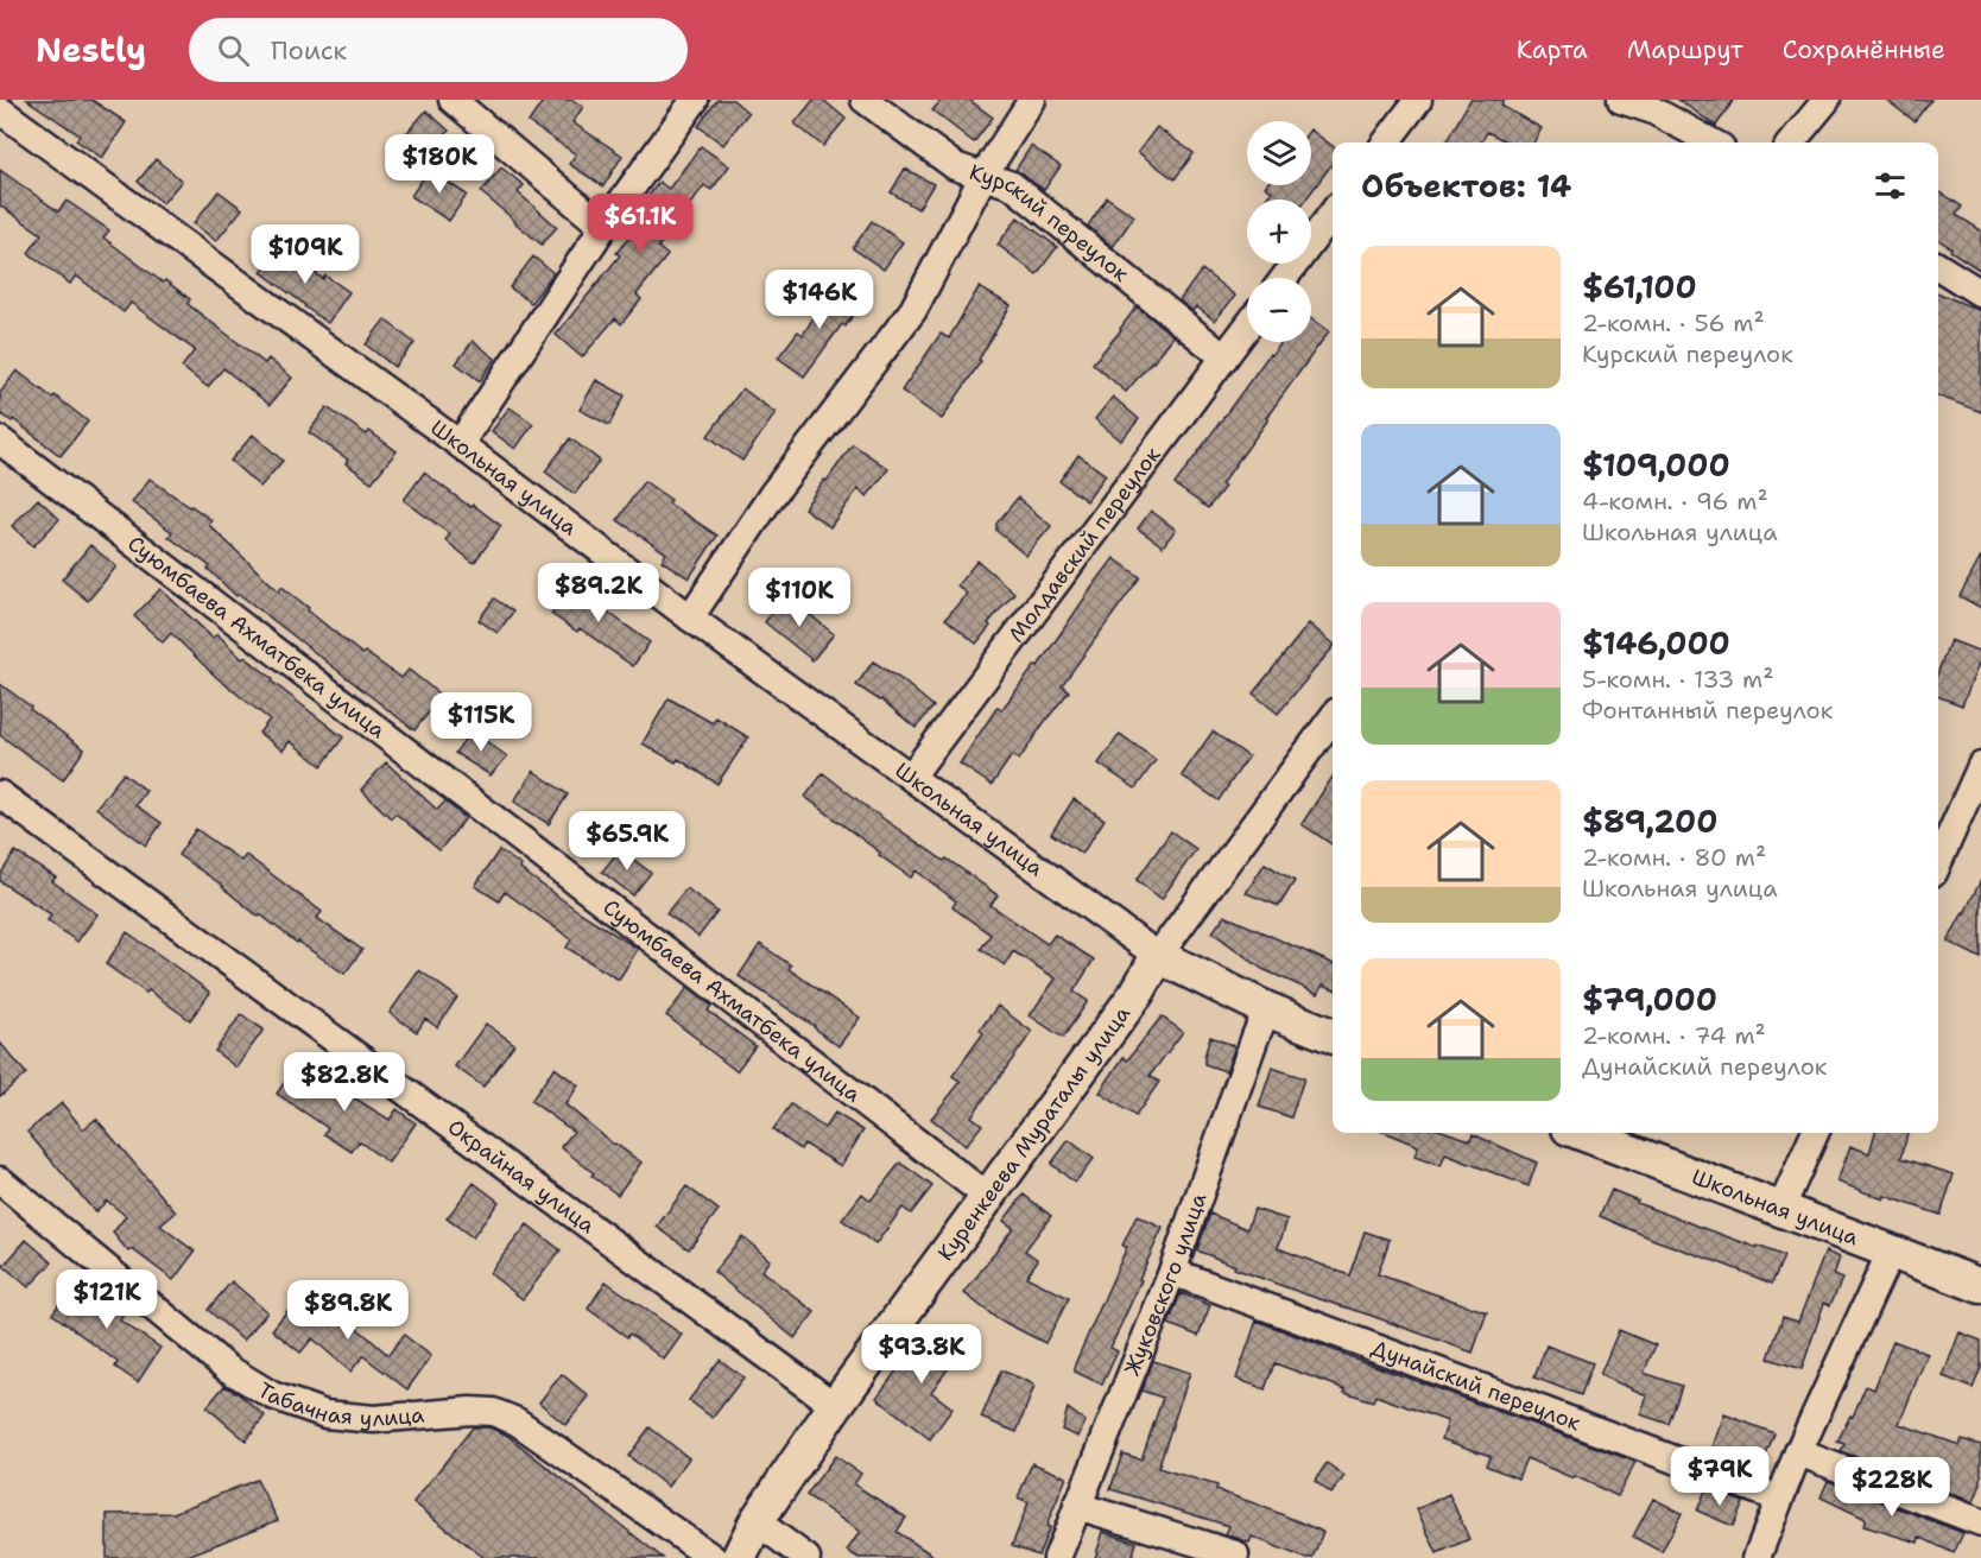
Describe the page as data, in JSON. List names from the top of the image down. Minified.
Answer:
{"streets":{"street":["Курский переулок","Школьная улица","Молдавский переулок","Суюмбаева Ахматбека улица","Куренкеева Мураталы улица","Окрайная улица","Жуковского улица","Дунайский переулок","Табачная улица"]},"crossings":[["Курский переулок","Молдавский переулок"],["Школьная улица","Молдавский переулок"],["Школьная улица","Куренкеева Мураталы улица"],["Школьная улица","Жуковского улица"],["Суюмбаева Ахматбека улица","Куренкеева Мураталы улица"],["Куренкеева Мураталы улица","Окрайная улица"],["Жуковского улица","Дунайский переулок"]],"page":{"header":"Nestly","search":"Поиск","nav":["Карта","Маршрут","Сохранённые"],"map_buttons":["+","−"],"price":["$180K","$61.1K","$109K","$146K","$89.2K","$110K","$115K","$65.9K","$82.8K","$121K","$89.8K","$93.8K","$79K","$228K"],"heading":"Объектов: 14","list":[{"name":"$61,100","note":"2-комн. · 56 m² · Курский переулок"},{"name":"$109,000","note":"4-комн. · 96 m² · Школьная улица"},{"name":"$146,000","note":"5-комн. · 133 m² · Фонтанный переулок"},{"name":"$89,200","note":"2-комн. · 80 m² · Школьная улица"},{"name":"$79,000","note":"2-комн. · 74 m² · Дунайский переулок"}]}}
